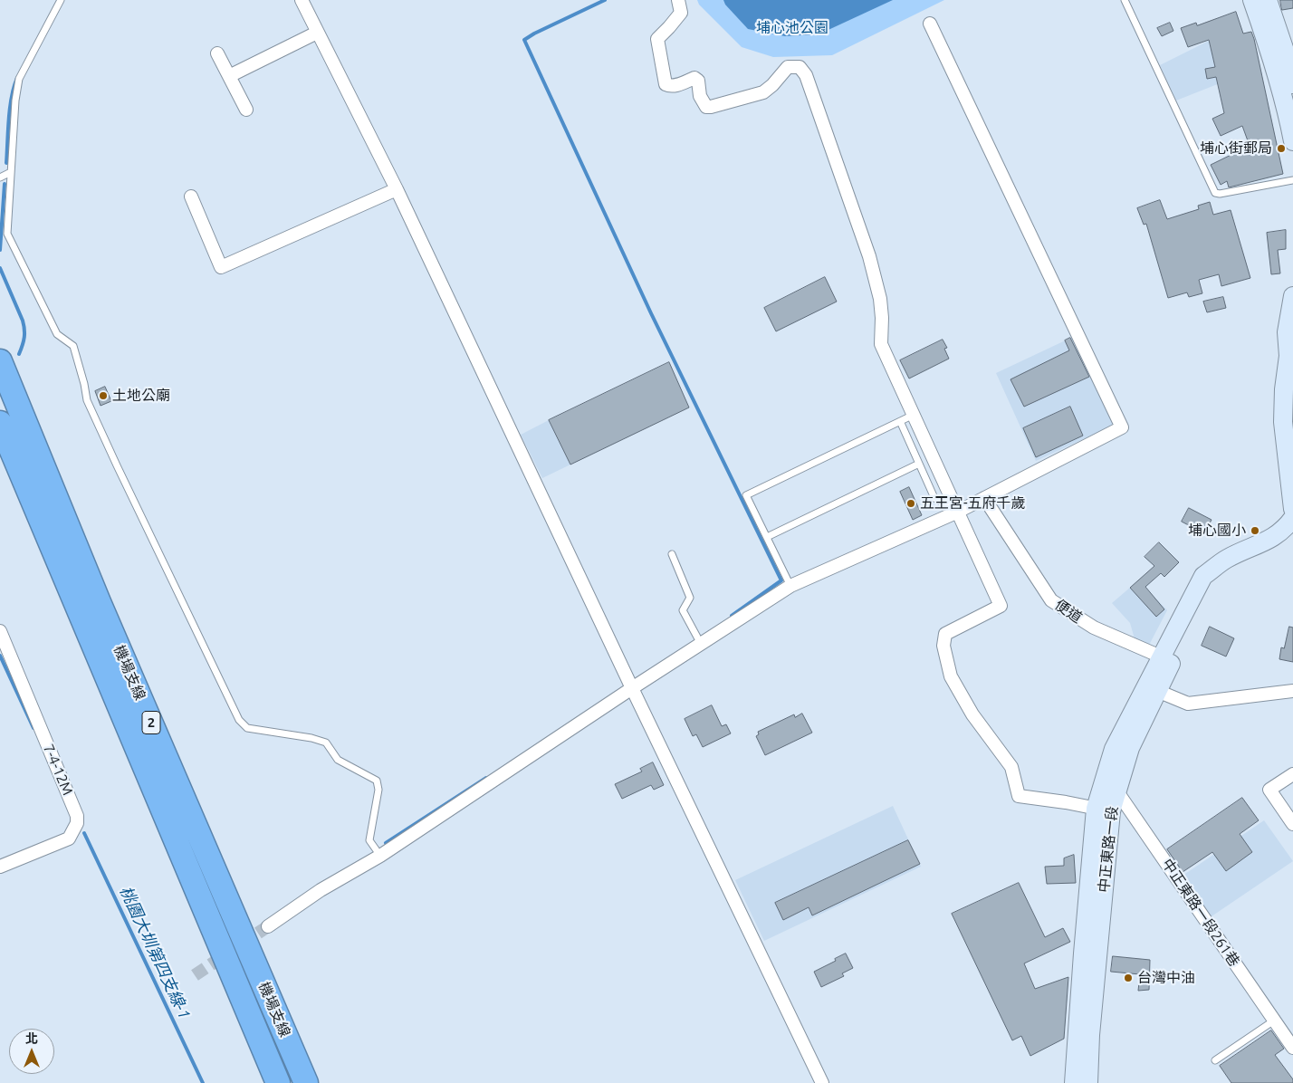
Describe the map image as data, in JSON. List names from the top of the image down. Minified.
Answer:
{"streets":{"highway":["機場支線","2"],"main road":["中正東路一段"],"street":["便道","7-4-12M","中正東路一段261巷"]},"crossings":[["便道","中正東路一段"],["中正東路一段","中正東路一段261巷"]],"water":["桃園大圳第四支線-1"],"parks":["埔心池公園"],"places":["埔心街郵局","土地公廟","五王宮-五府千歲","埔心國小","台灣中油"],"north":"top"}
